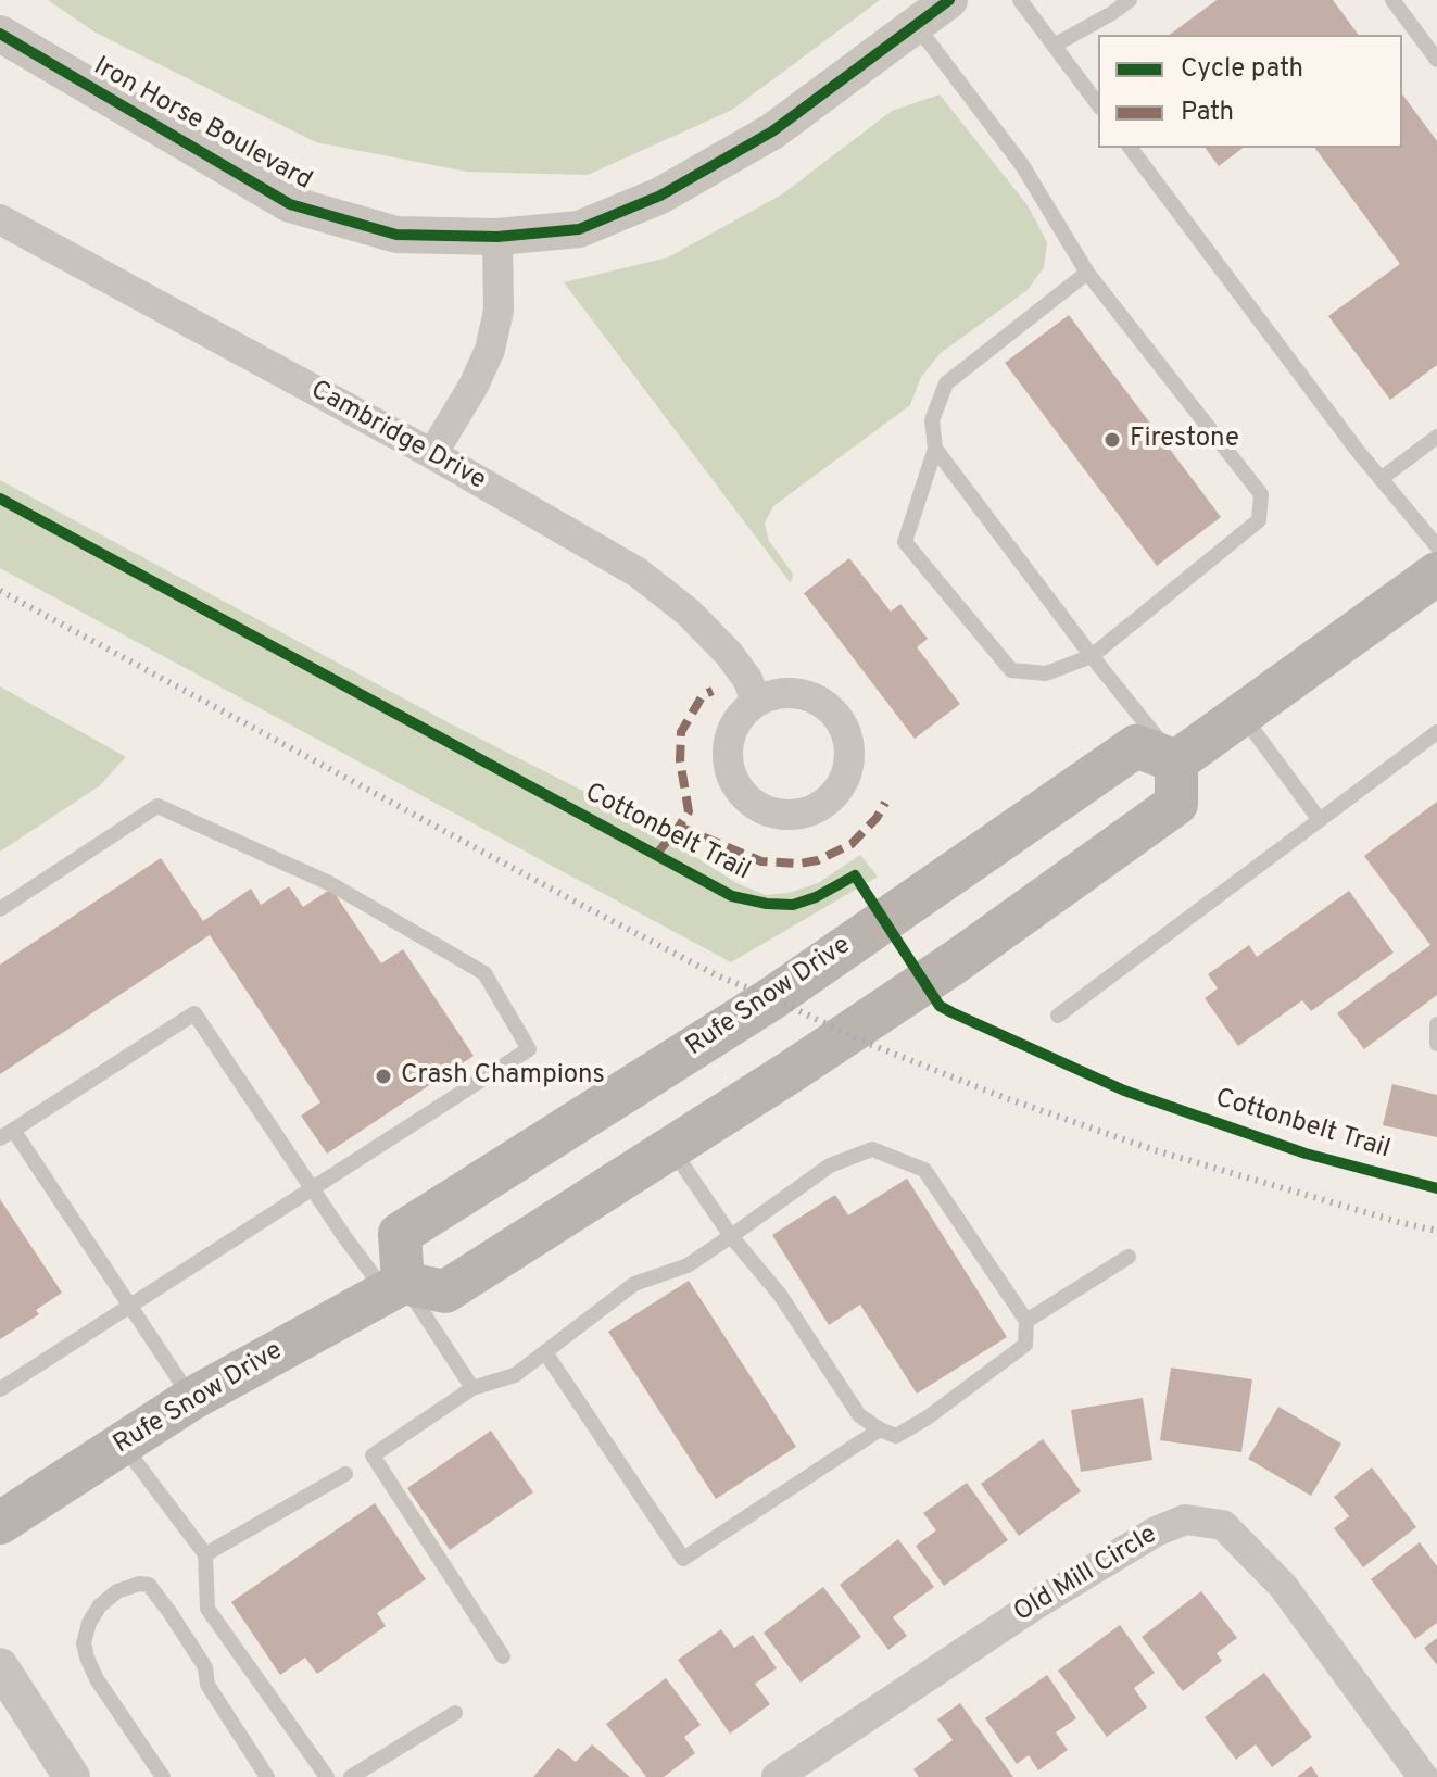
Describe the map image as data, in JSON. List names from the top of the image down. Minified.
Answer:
{"streets":{"main road":["Rufe Snow Drive"],"street":["Iron Horse Boulevard","Cambridge Drive","Old Mill Circle"],"cycle path":["Cottonbelt Trail"]},"places":["Firestone","Crash Champions"],"legend":["Cycle path","Path"]}
